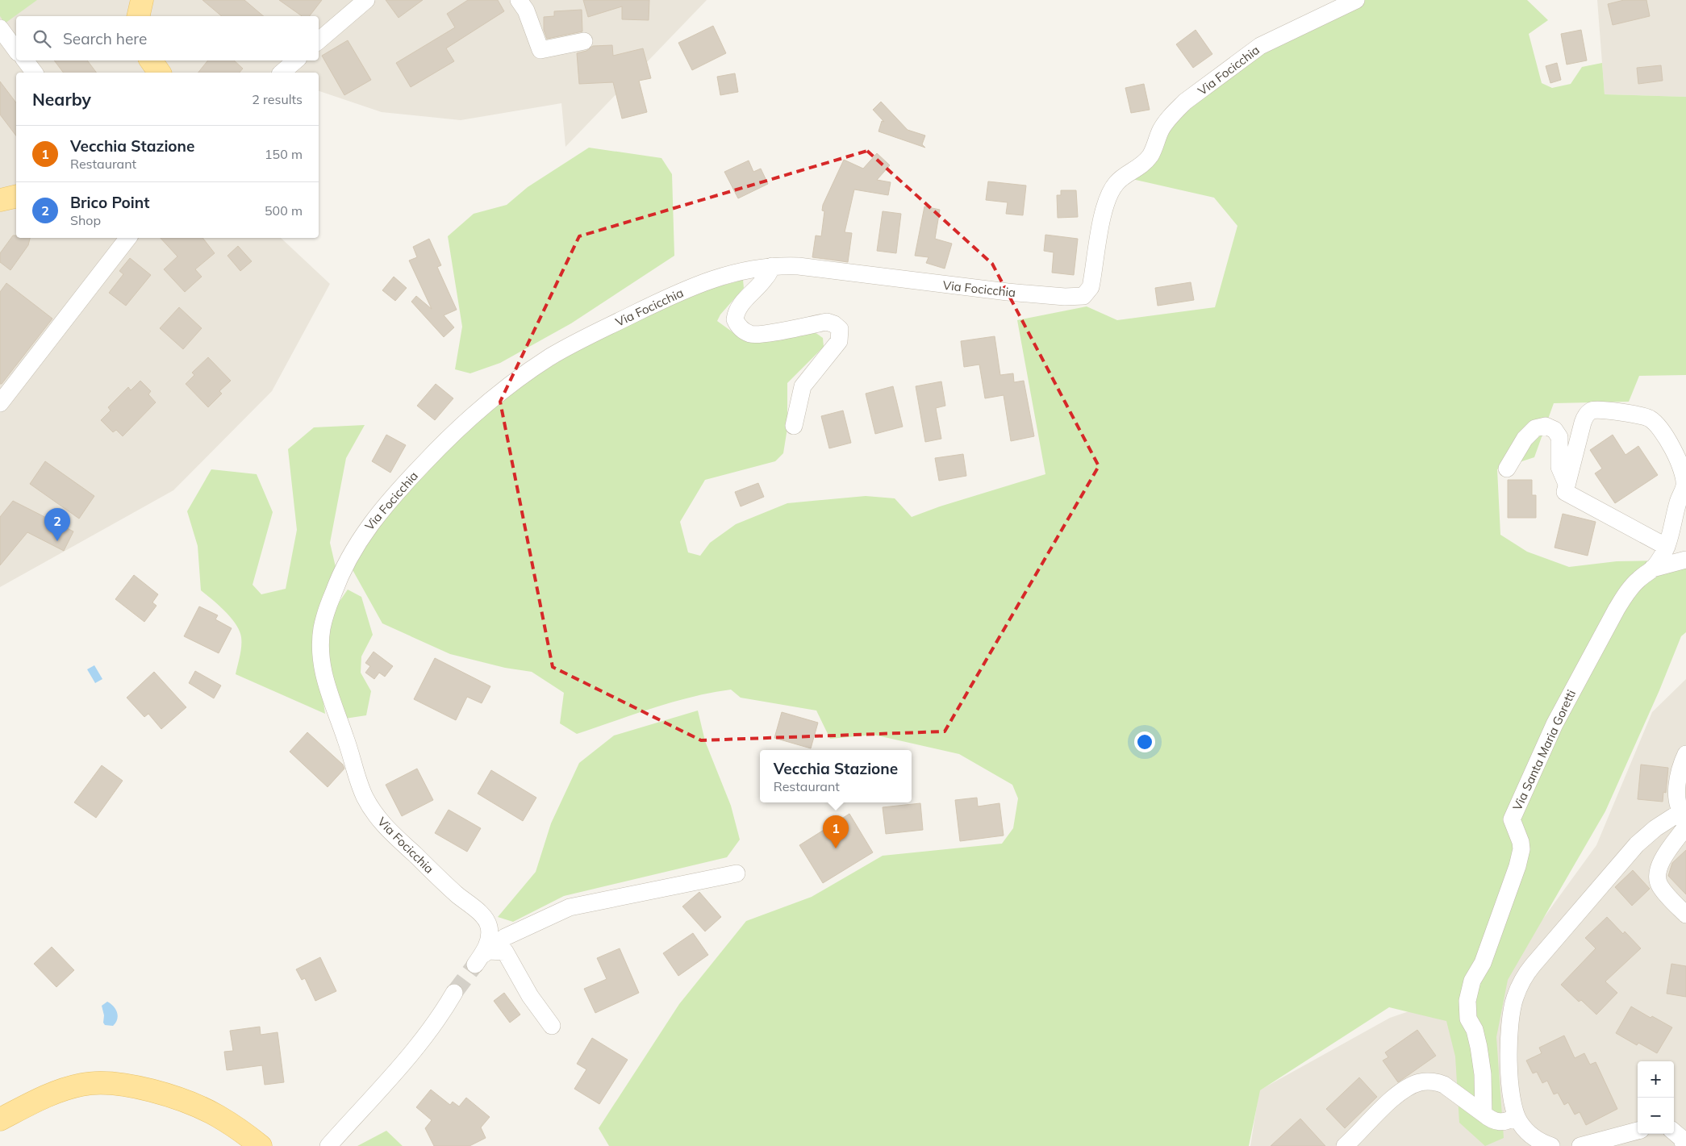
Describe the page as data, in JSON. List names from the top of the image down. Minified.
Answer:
{"streets":{"street":["Via Focicchia","Via Santa Maria Goretti"]},"page":{"search":"Search here","heading":["Nearby","2 results"],"list":[{"mark":"1","name":"Vecchia Stazione","note":"Restaurant","value":"150 m"},{"mark":"2","name":"Brico Point","note":"Shop","value":"500 m"}],"pins":["2","1"],"popup":["Vecchia Stazione","Restaurant"],"map_buttons":["+","−"]}}
